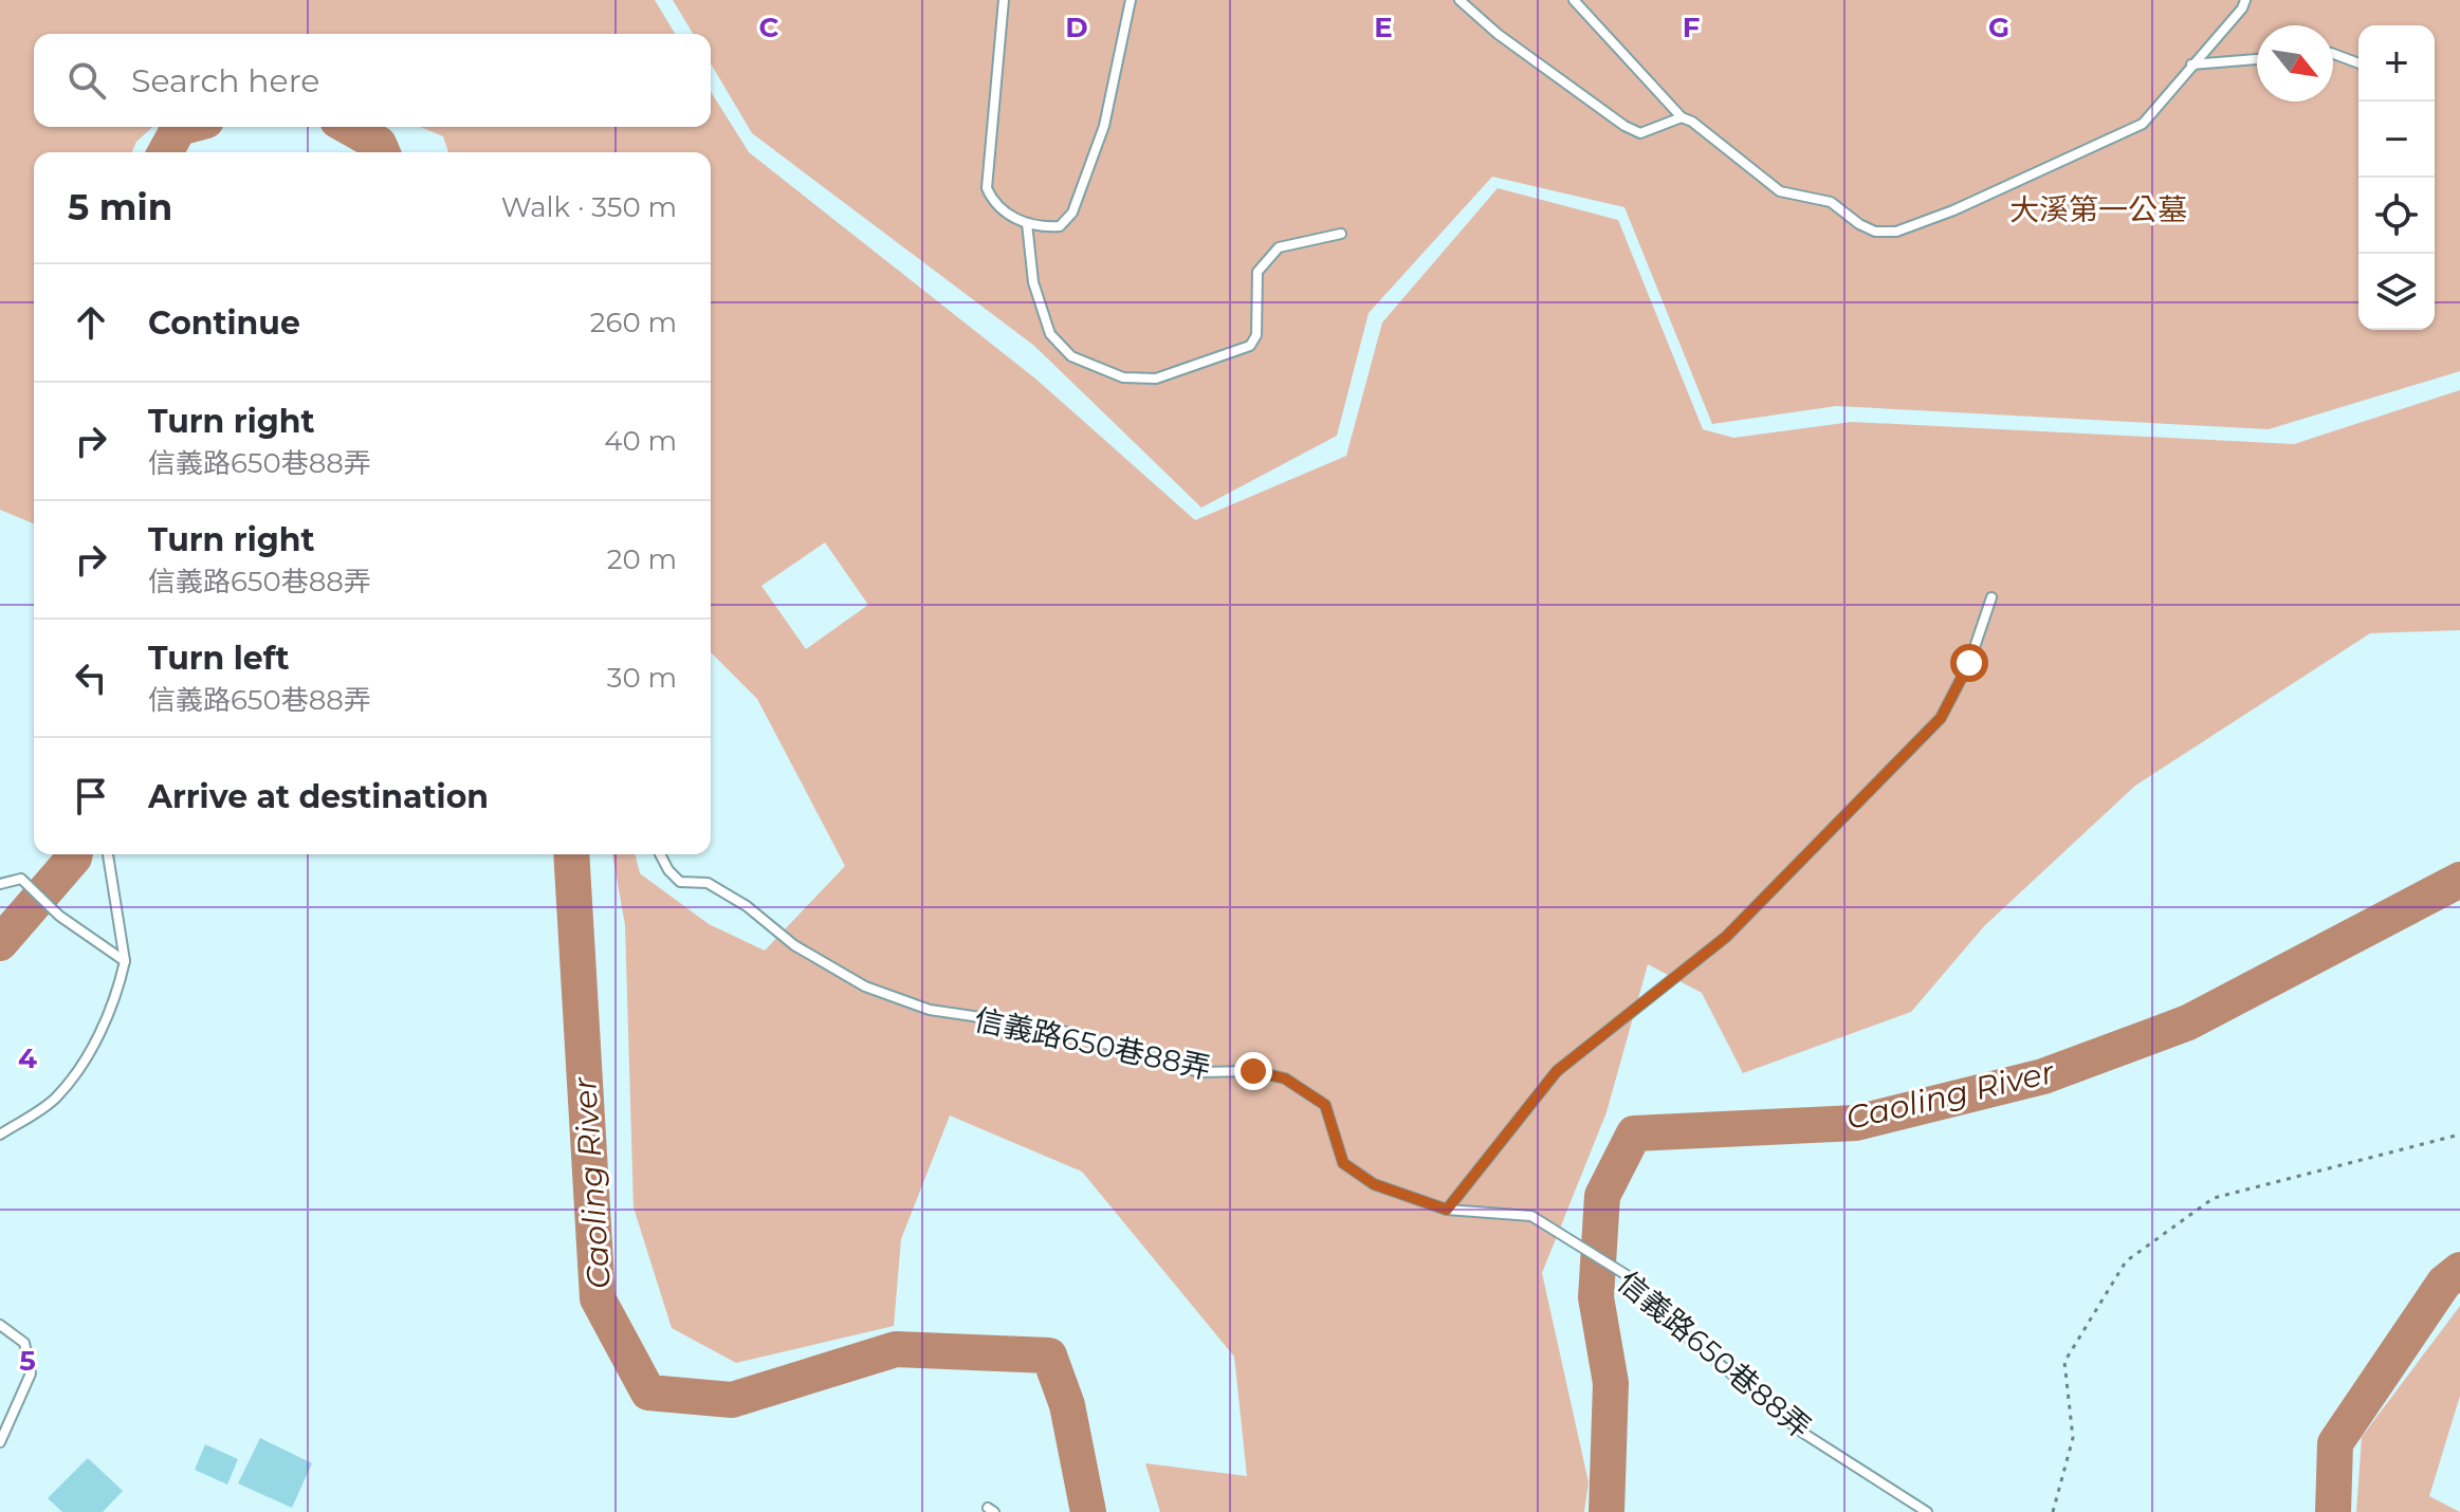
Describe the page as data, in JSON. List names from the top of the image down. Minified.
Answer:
{"streets":{"lane":["信義路650巷88弄"]},"water":["Caoling River"],"parks":["大溪第一公墓"],"north":"bottom right","page":{"map_buttons":["+","−"],"search":"Search here","heading":["5 min","Walk · 350 m"],"list":[["Continue","260 m"],["Turn right","信義路650巷88弄","40 m"],["Turn right","信義路650巷88弄","20 m"],["Turn left","信義路650巷88弄","30 m"],"Arrive at destination"]},"grid":{"columns":["C","D","E","F","G"],"rows":["4","5"]}}
